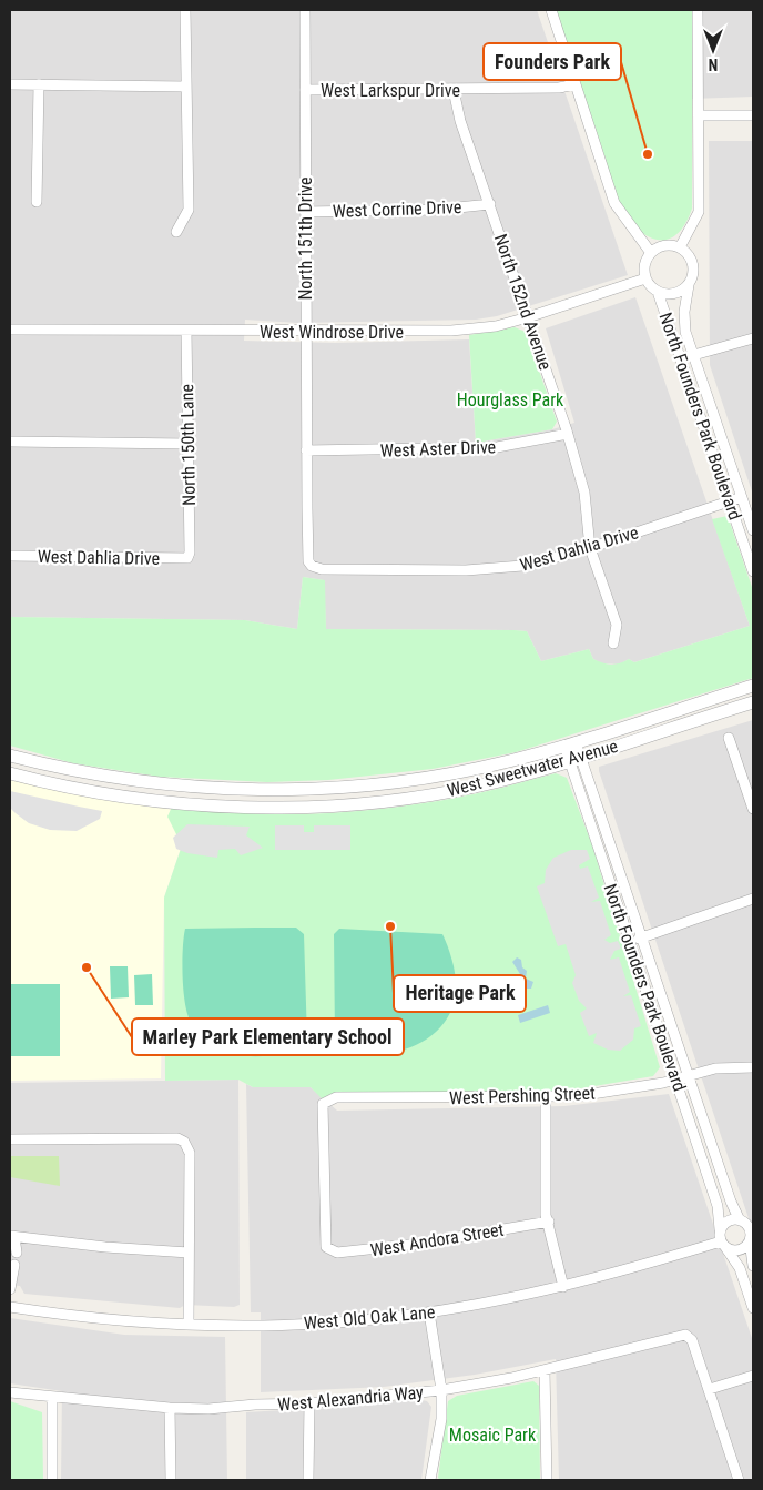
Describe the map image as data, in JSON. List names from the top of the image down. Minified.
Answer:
{"streets":{"street":["West Larkspur Drive","West Corrine Drive","North 151th Drive","North 152nd Avenue","West Windrose Drive","North Founders Park Boulevard","North 150th Lane","West Aster Drive","West Dahlia Drive","West Sweetwater Avenue","West Pershing Street","West Andora Street","West Old Oak Lane","West Alexandria Way"]},"crossings":[["West Larkspur Drive","North 151th Drive"],["West Larkspur Drive","North 152nd Avenue"],["West Corrine Drive","North 151th Drive"],["West Corrine Drive","North 152nd Avenue"],["North 151th Drive","West Windrose Drive"],["North 151th Drive","West Aster Drive"],["North 151th Drive","West Dahlia Drive"],["North 152nd Avenue","West Windrose Drive"],["North 152nd Avenue","West Aster Drive"],["North 152nd Avenue","West Dahlia Drive"],["West Windrose Drive","North Founders Park Boulevard"],["West Windrose Drive","North 150th Lane"],["North Founders Park Boulevard","West Dahlia Drive"],["North Founders Park Boulevard","West Sweetwater Avenue"],["North Founders Park Boulevard","West Pershing Street"],["North Founders Park Boulevard","West Old Oak Lane"],["North 150th Lane","West Dahlia Drive"],["West Pershing Street","West Andora Street"]],"parks":["Hourglass Park","Mosaic Park"],"places":["Founders Park","Heritage Park","Marley Park Elementary School"],"north":"bottom"}
